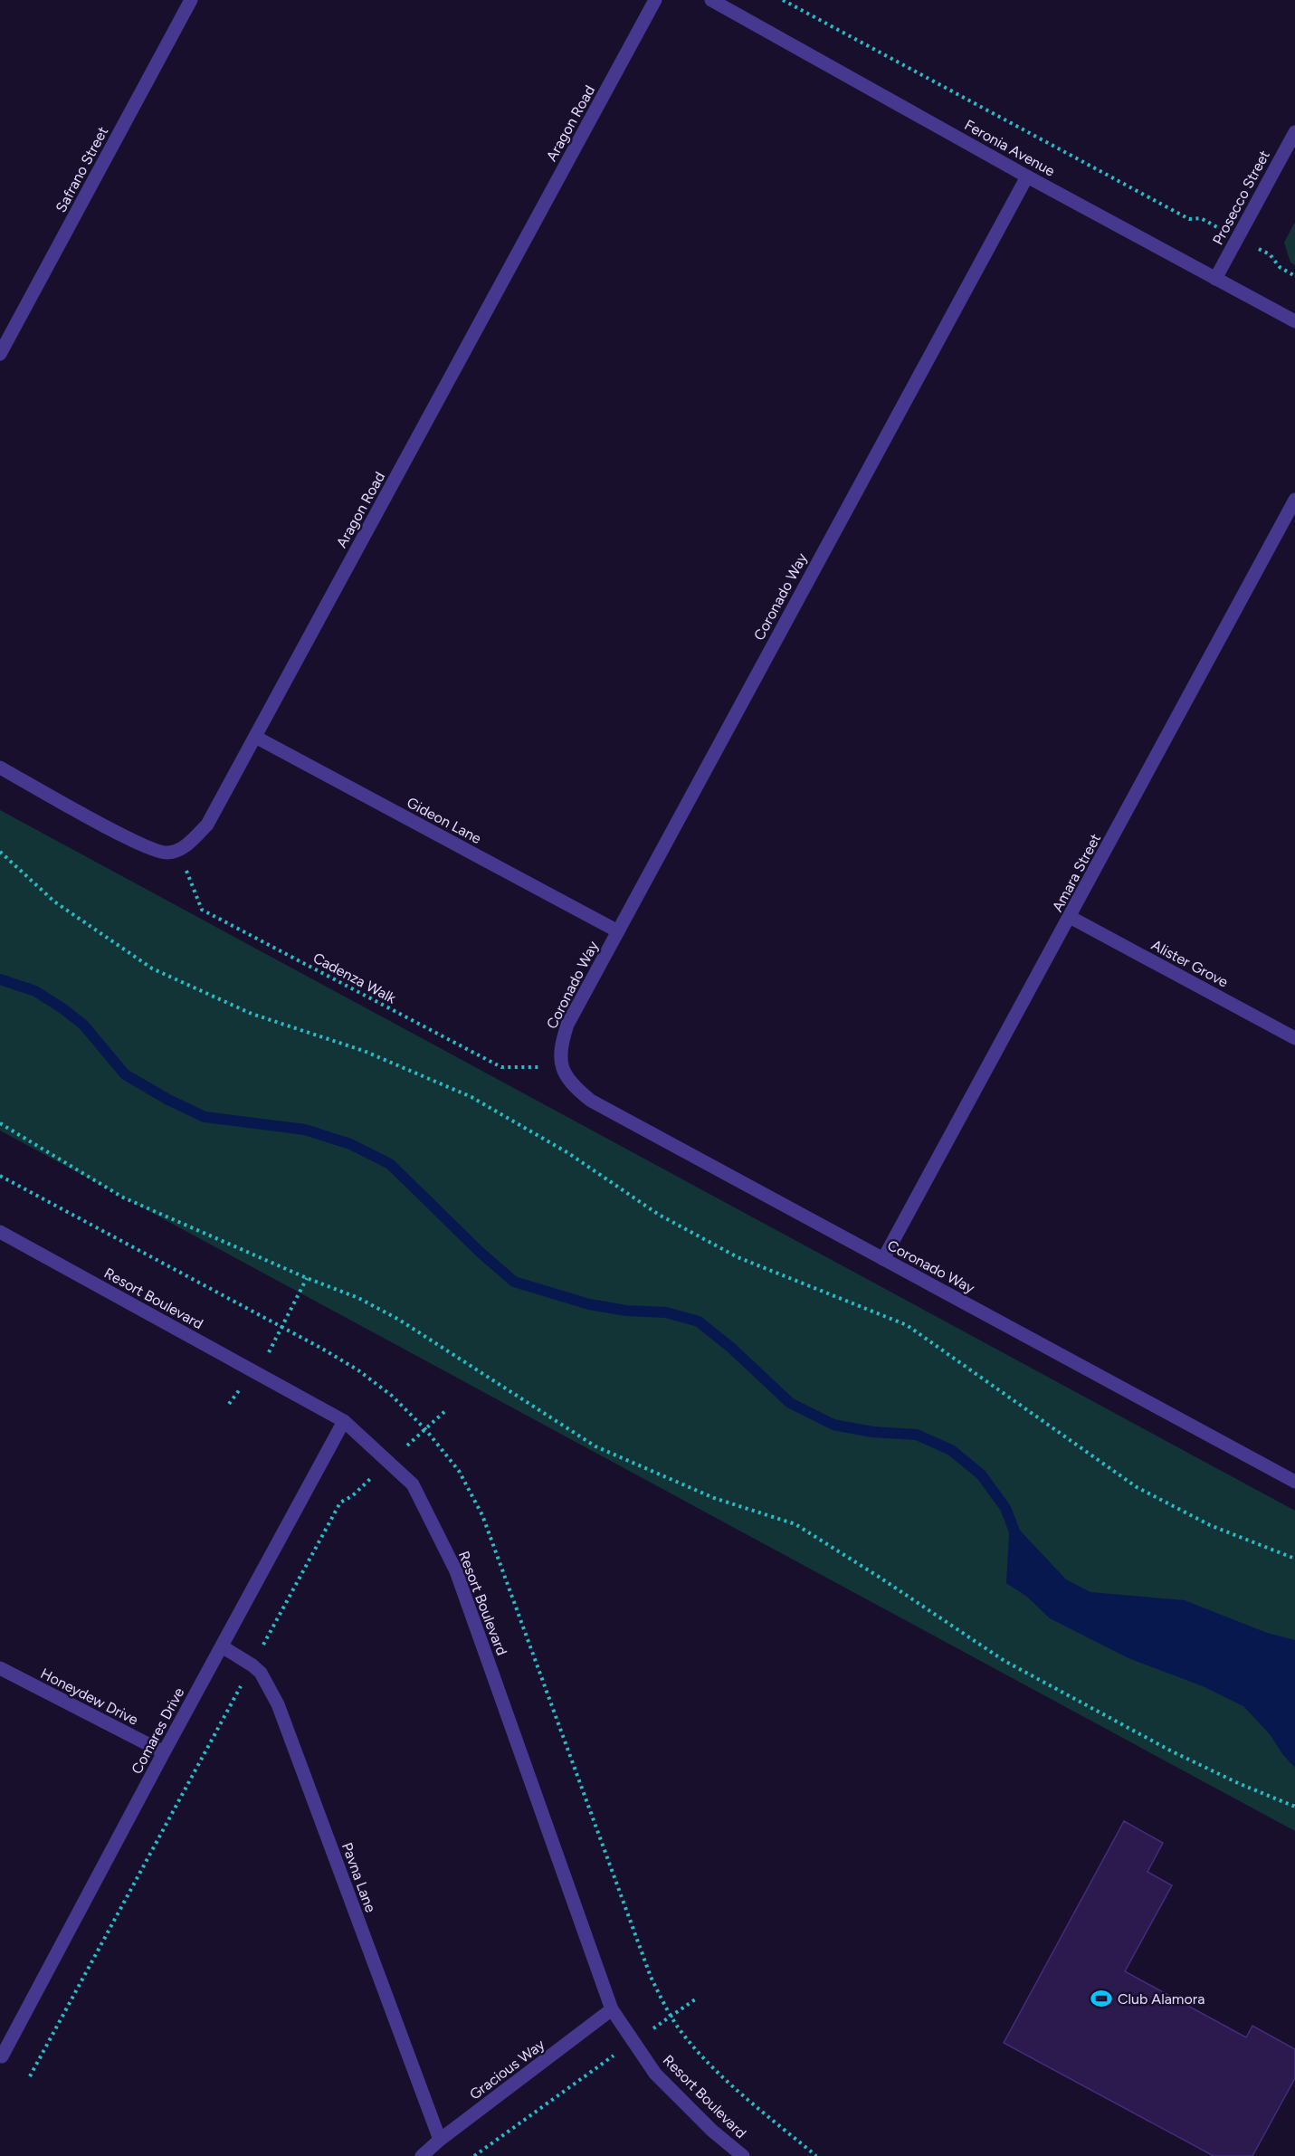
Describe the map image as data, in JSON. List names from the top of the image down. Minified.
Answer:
{"streets":{"street":["Aragon Road","Feronia Avenue","Safrano Street","Prosecco Street","Coronado Way","Gideon Lane","Amara Street","Alister Grove","Resort Boulevard","Honeydew Drive","Comares Drive","Pavna Lane","Gracious Way"],"path":["Cadenza Walk"]},"crossings":[["Aragon Road","Gideon Lane"],["Aragon Road","Cadenza Walk"],["Feronia Avenue","Prosecco Street"],["Feronia Avenue","Coronado Way"],["Coronado Way","Gideon Lane"],["Coronado Way","Amara Street"],["Coronado Way","Cadenza Walk"],["Amara Street","Alister Grove"],["Resort Boulevard","Comares Drive"],["Resort Boulevard","Gracious Way"],["Honeydew Drive","Comares Drive"],["Comares Drive","Pavna Lane"],["Pavna Lane","Gracious Way"]],"places":{"sports":["Club Alamora"]}}
